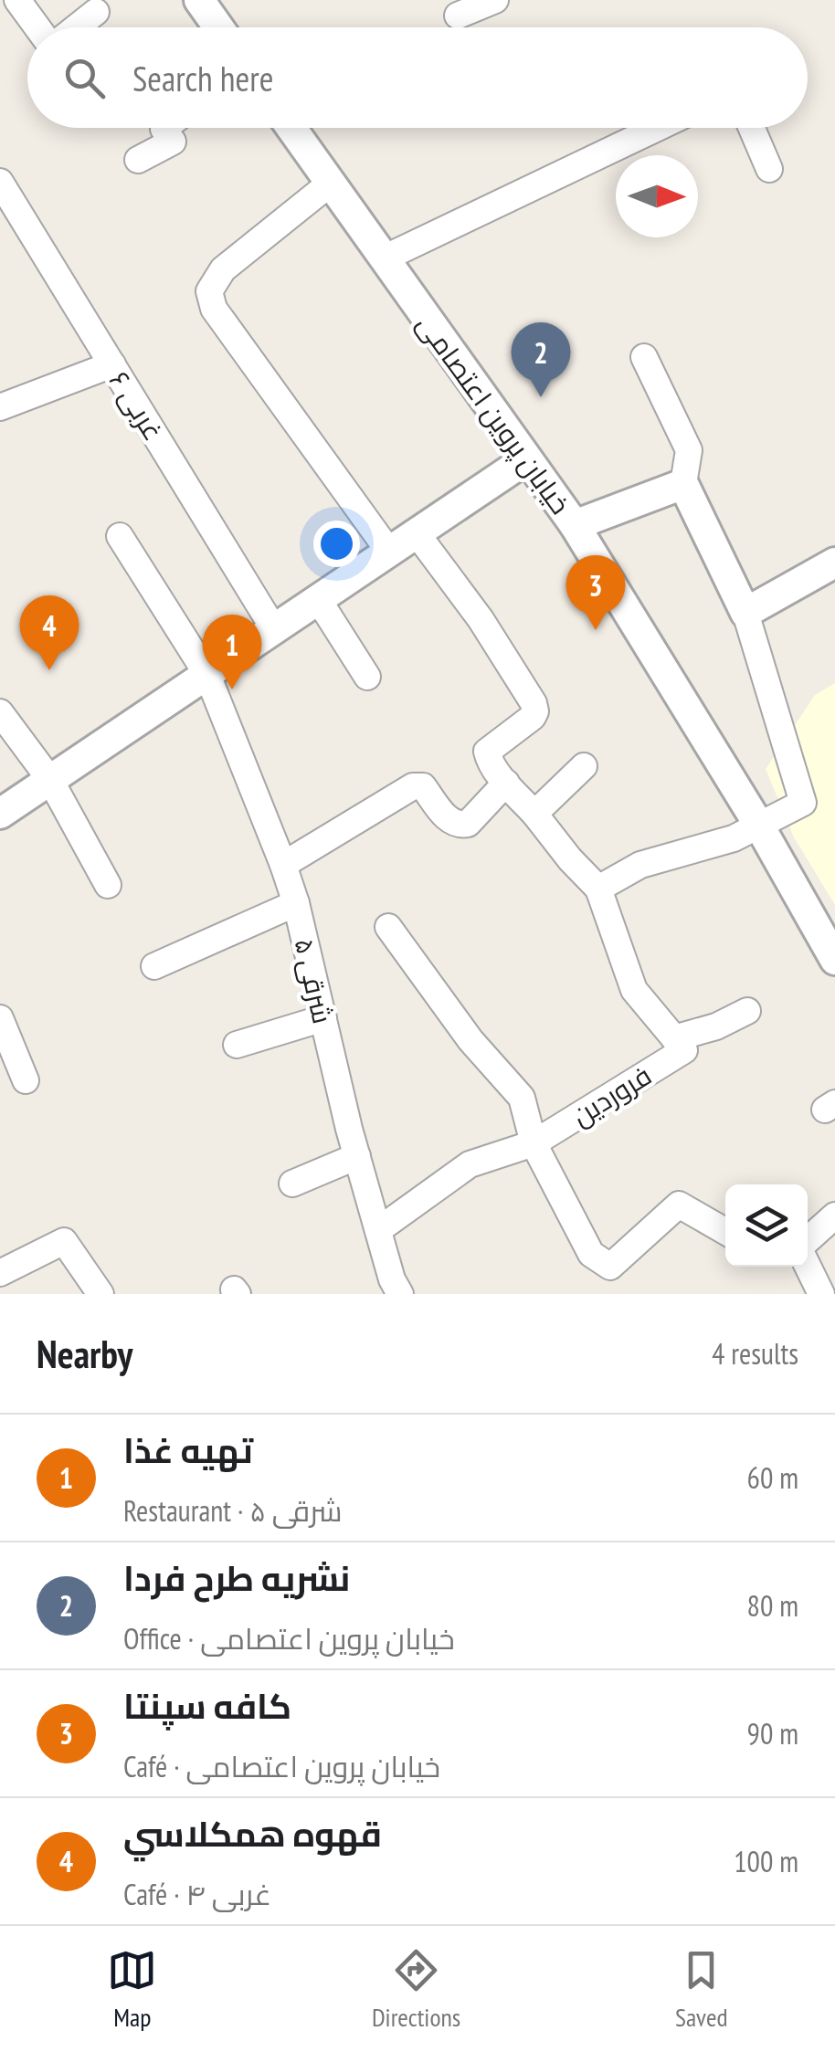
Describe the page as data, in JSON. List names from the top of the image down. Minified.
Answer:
{"streets":{"street":["غربی ۶","خیابان پروین اعتصامی","شرقی ۵","فروردین"]},"crossings":[["شرقی ۵","فروردین"]],"north":"right","page":{"search":"Search here","pins":["2","3","4","1"],"heading":["Nearby","4 results"],"list":[{"mark":"1","name":"تهیه غذا","note":"Restaurant · شرقی ۵","value":"60 m"},{"mark":"2","name":"نشریه طرح فردا","note":"Office · خیابان پروین اعتصامی","value":"80 m"},{"mark":"3","name":"کافه سپنتا","note":"Café · خیابان پروین اعتصامی","value":"90 m"},{"mark":"4","name":"قهوه همكلاسي","note":"Café · غربی ۴","value":"100 m"}],"nav":["Map","Directions","Saved"]}}
